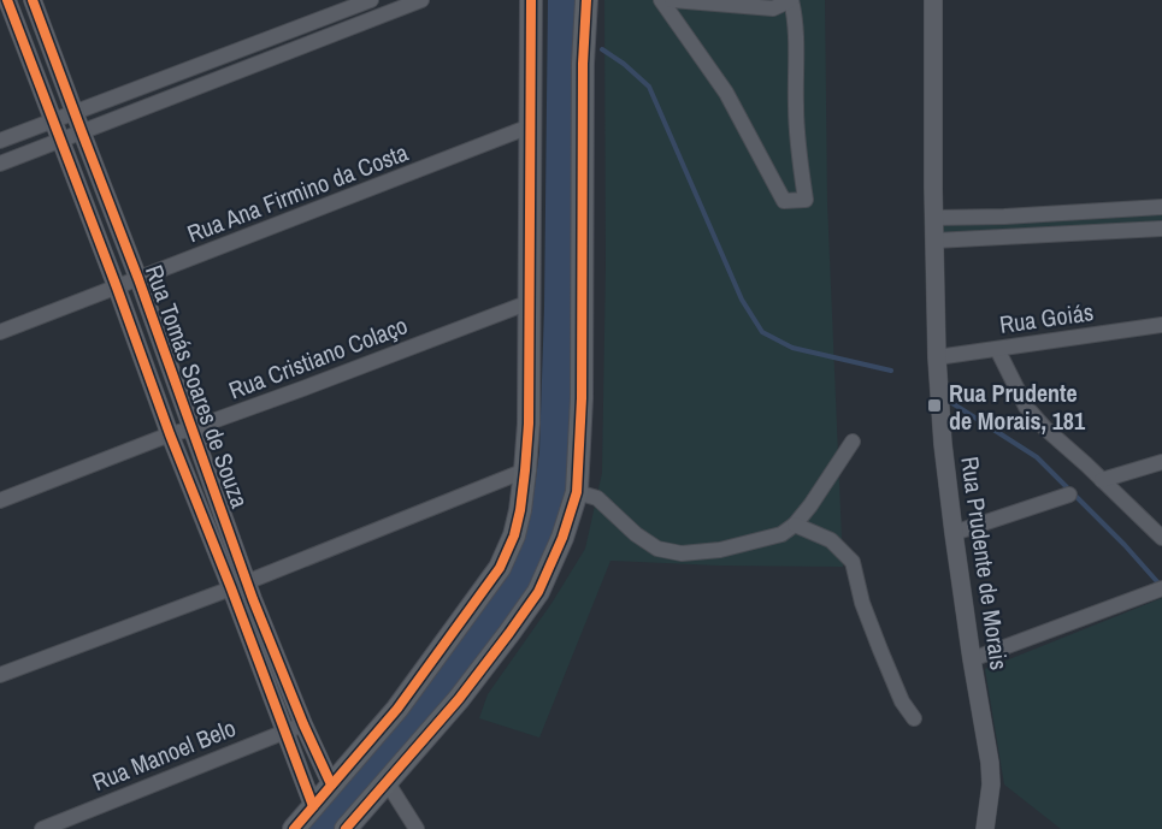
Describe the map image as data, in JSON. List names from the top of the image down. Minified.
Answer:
{"streets":{"street":["Rua Ana Firmino da Costa","Rua Goiás","Rua Cristiano Colaço","Rua Tomás Soares de Souza","Rua Prudente de Morais","Rua Manoel Belo"]},"crossings":[["Rua Ana Firmino da Costa","Rua Tomás Soares de Souza"],["Rua Goiás","Rua Prudente de Morais"],["Rua Cristiano Colaço","Rua Tomás Soares de Souza"],["Rua Tomás Soares de Souza","Rua Manoel Belo"]],"places":{"transit":["Rua Prudente de Morais, 181"]}}
